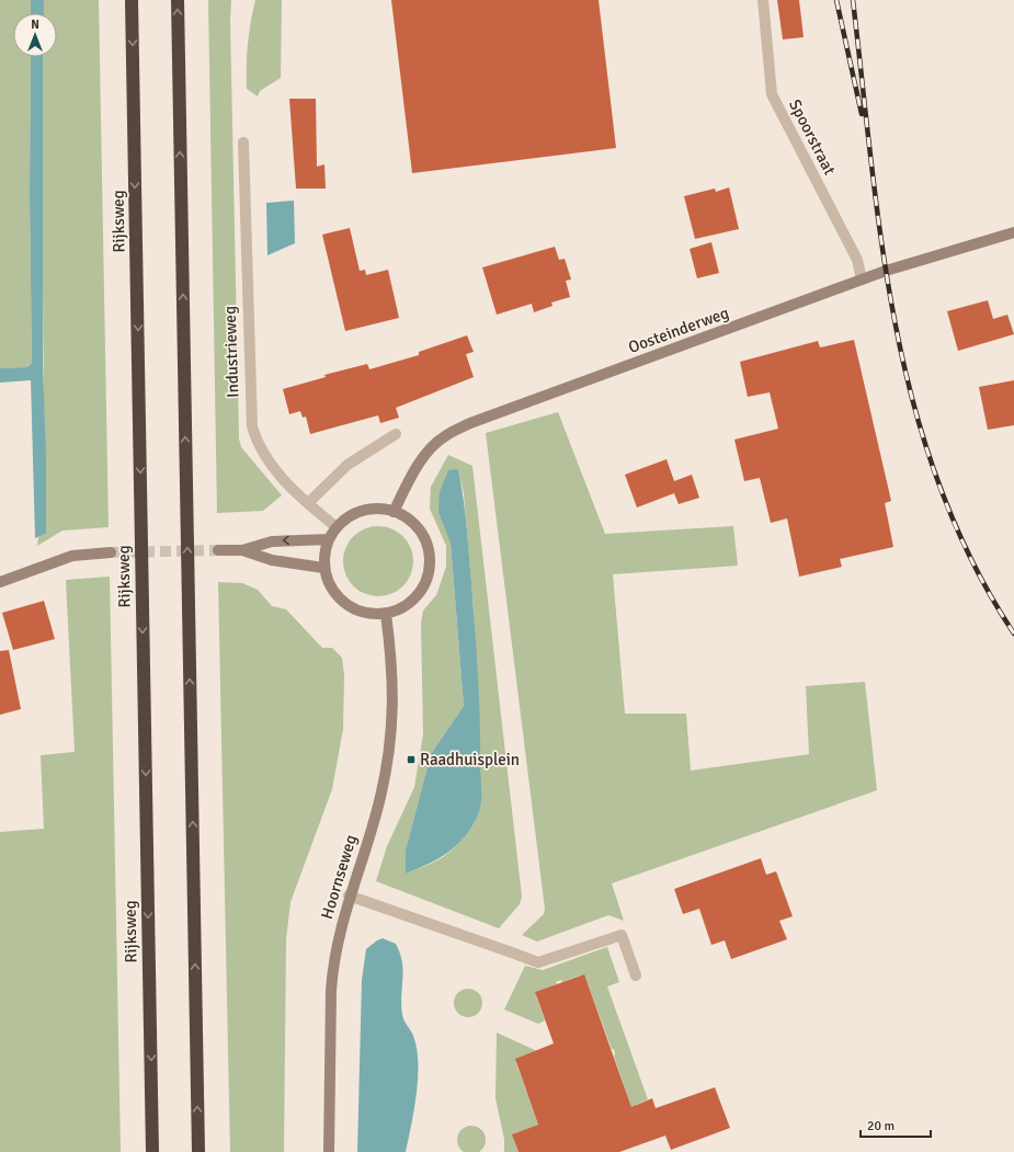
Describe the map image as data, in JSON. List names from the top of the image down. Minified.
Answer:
{"streets":{"highway":["Rijksweg"],"street":["Spoorstraat","Oosteinderweg","Industrieweg","Hoornseweg"]},"crossings":[["Spoorstraat","Oosteinderweg"],["Oosteinderweg","Industrieweg"],["Oosteinderweg","Hoornseweg"],["Industrieweg","Hoornseweg"]],"places":{"transit":["Raadhuisplein"]},"scale_bar":"20 m","north":"top"}
